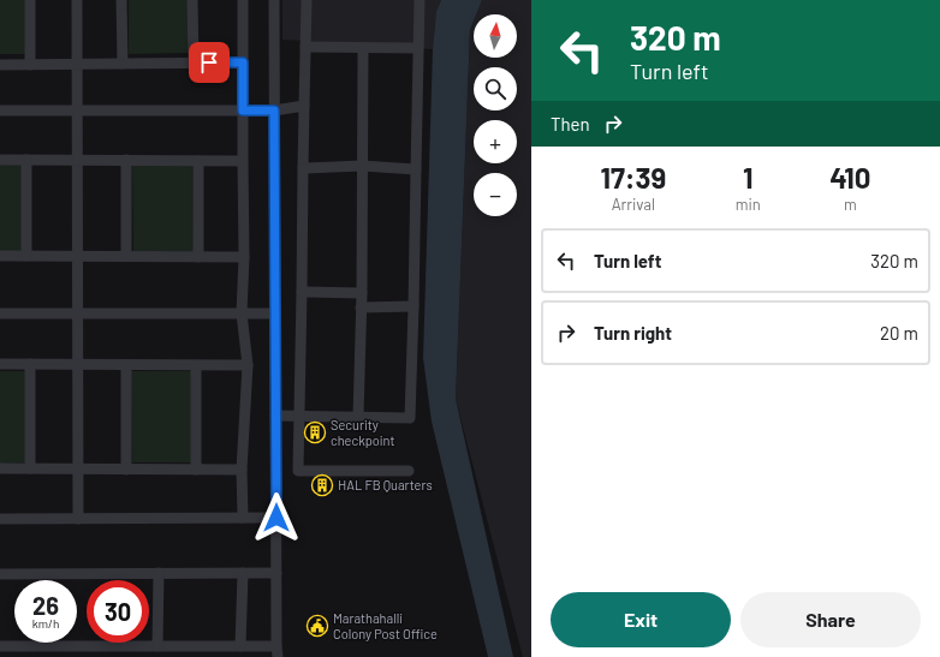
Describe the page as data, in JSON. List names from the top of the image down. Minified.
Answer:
{"places":{"building":["Security checkpoint","HAL FB Quarters"],"public building":["Marathahalli Colony Post Office"]},"north":"top","page":{"turn":["320 m","Turn left"],"map_buttons":["+","−"],"then":"Then","eta":["17:39","Arrival","1","min","410","m"],"list":[{"name":"Turn left","value":"320 m"},{"name":"Turn right","value":"20 m"}],"speed":"26 km/h","limit":"30","buttons":["Exit","Share"]}}
